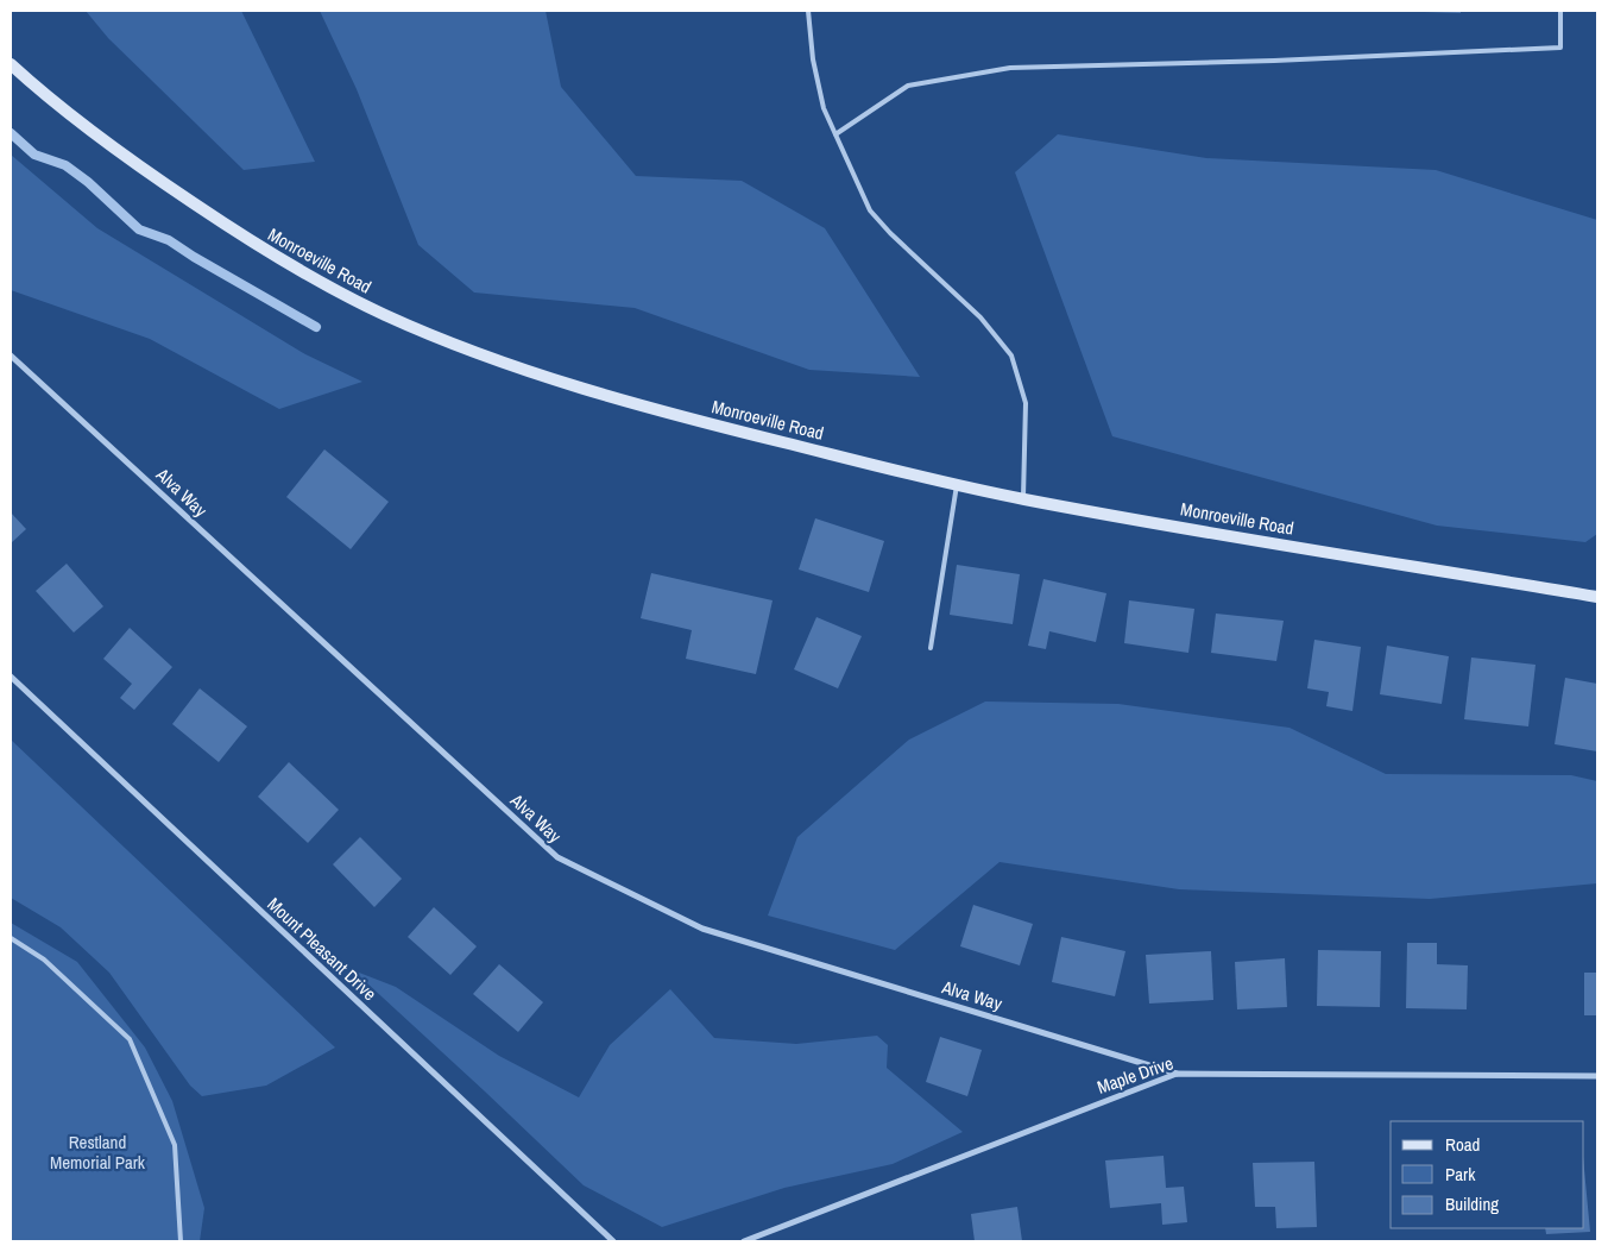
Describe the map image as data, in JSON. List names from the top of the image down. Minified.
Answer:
{"streets":{"main road":["Monroeville Road"],"street":["Alva Way","Mount Pleasant Drive","Maple Drive"]},"crossings":[["Alva Way","Maple Drive"]],"parks":["Restland Memorial Park"],"legend":["Road","Park","Building"]}
